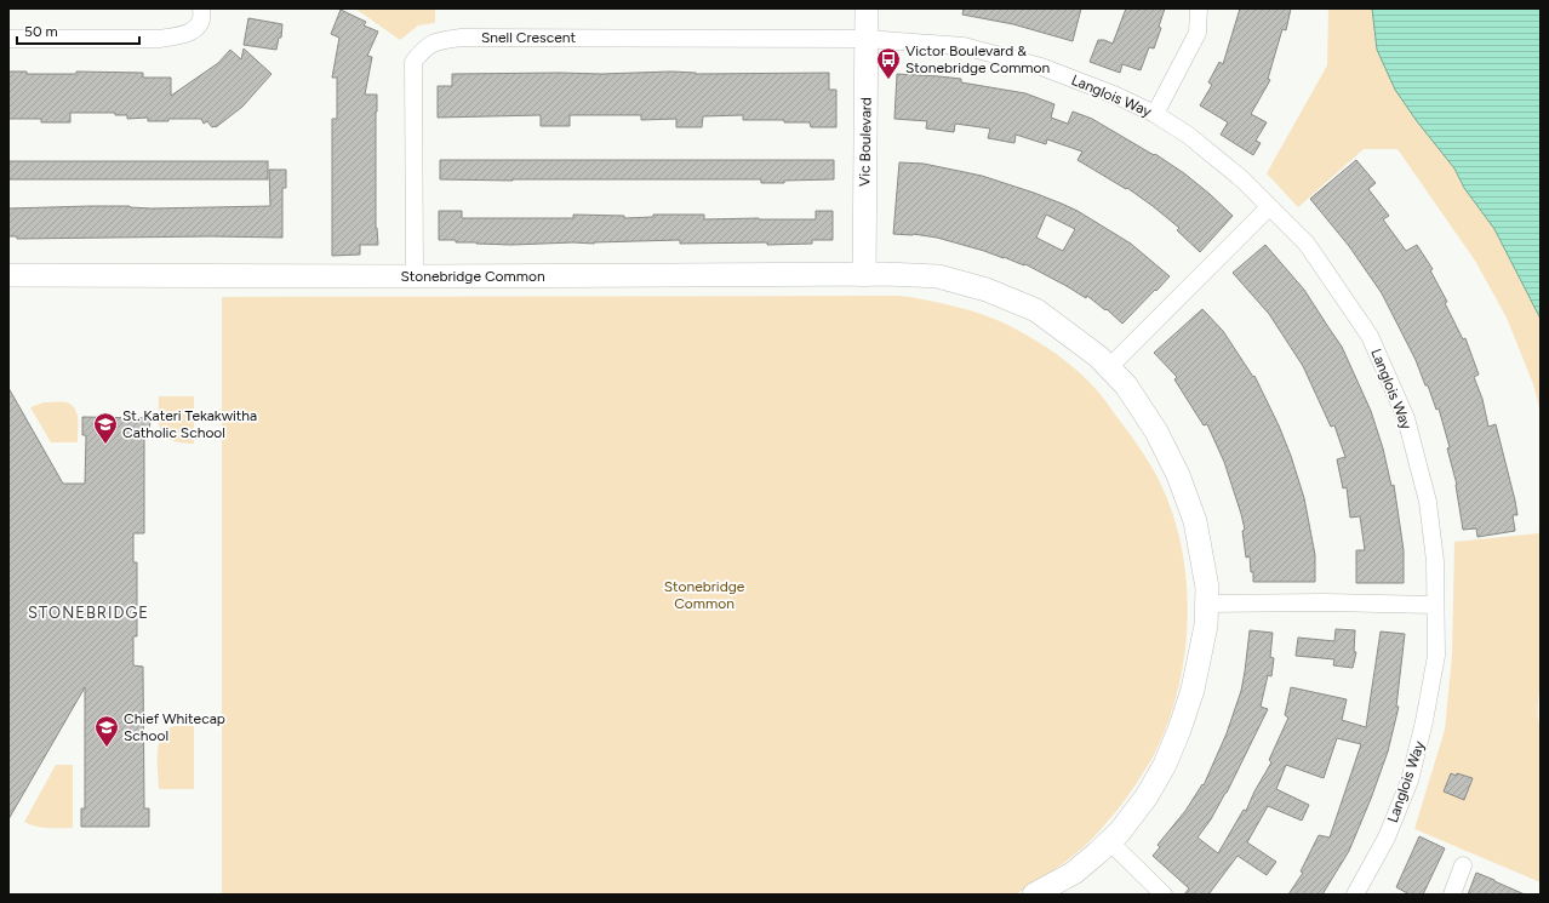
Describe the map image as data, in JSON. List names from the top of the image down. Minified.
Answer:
{"streets":{"street":["Snell Crescent","Langlois Way","Vic Boulevard","Stonebridge Common"]},"crossings":[["Snell Crescent","Langlois Way"],["Snell Crescent","Vic Boulevard"],["Snell Crescent","Stonebridge Common"],["Langlois Way","Vic Boulevard"],["Vic Boulevard","Stonebridge Common"]],"districts":["STONEBRIDGE"],"parks":["Stonebridge Common"],"places":{"bus stop":["Victor Boulevard & Stonebridge Common"],"school or university":["St. Kateri Tekakwitha Catholic School","Chief Whitecap School"]},"scale_bar":"50 m"}
